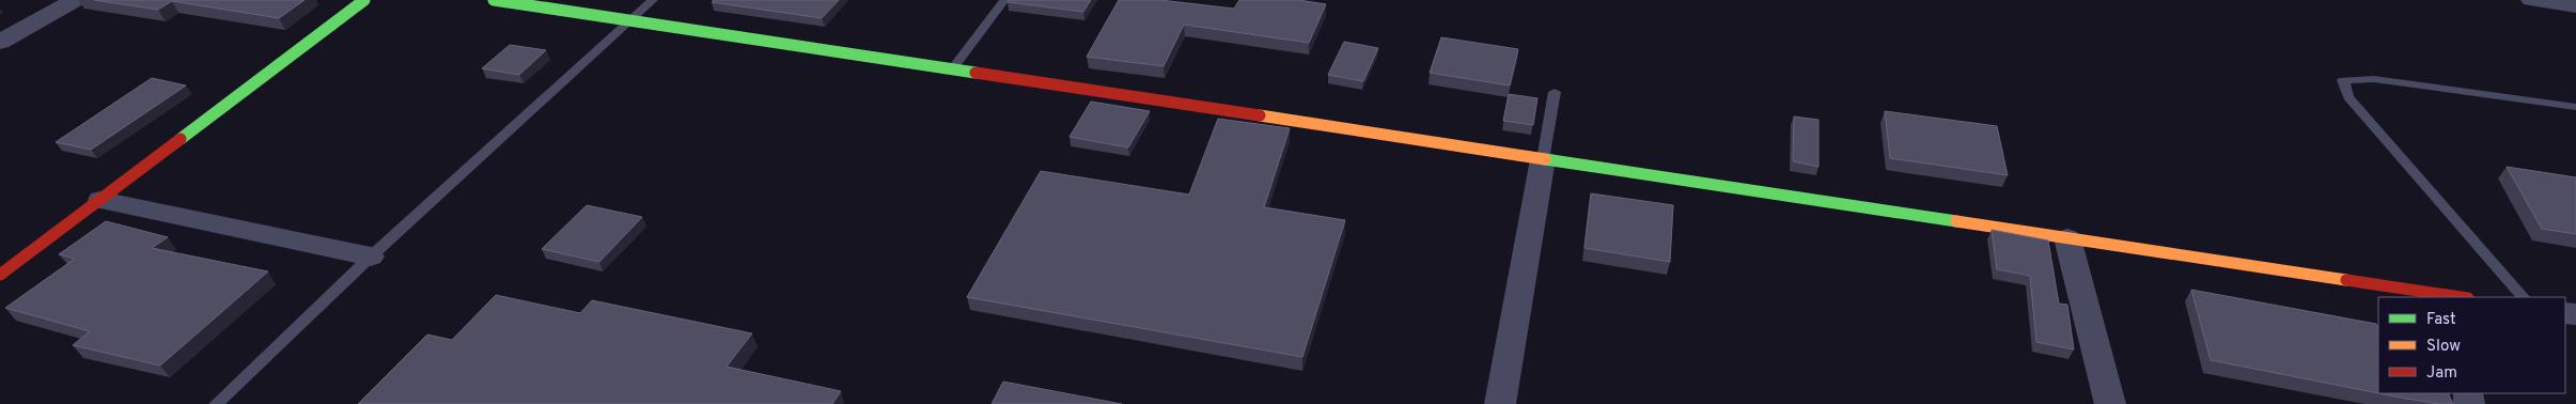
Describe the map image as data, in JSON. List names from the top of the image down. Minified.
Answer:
{"legend":["Fast","Slow","Jam"]}
